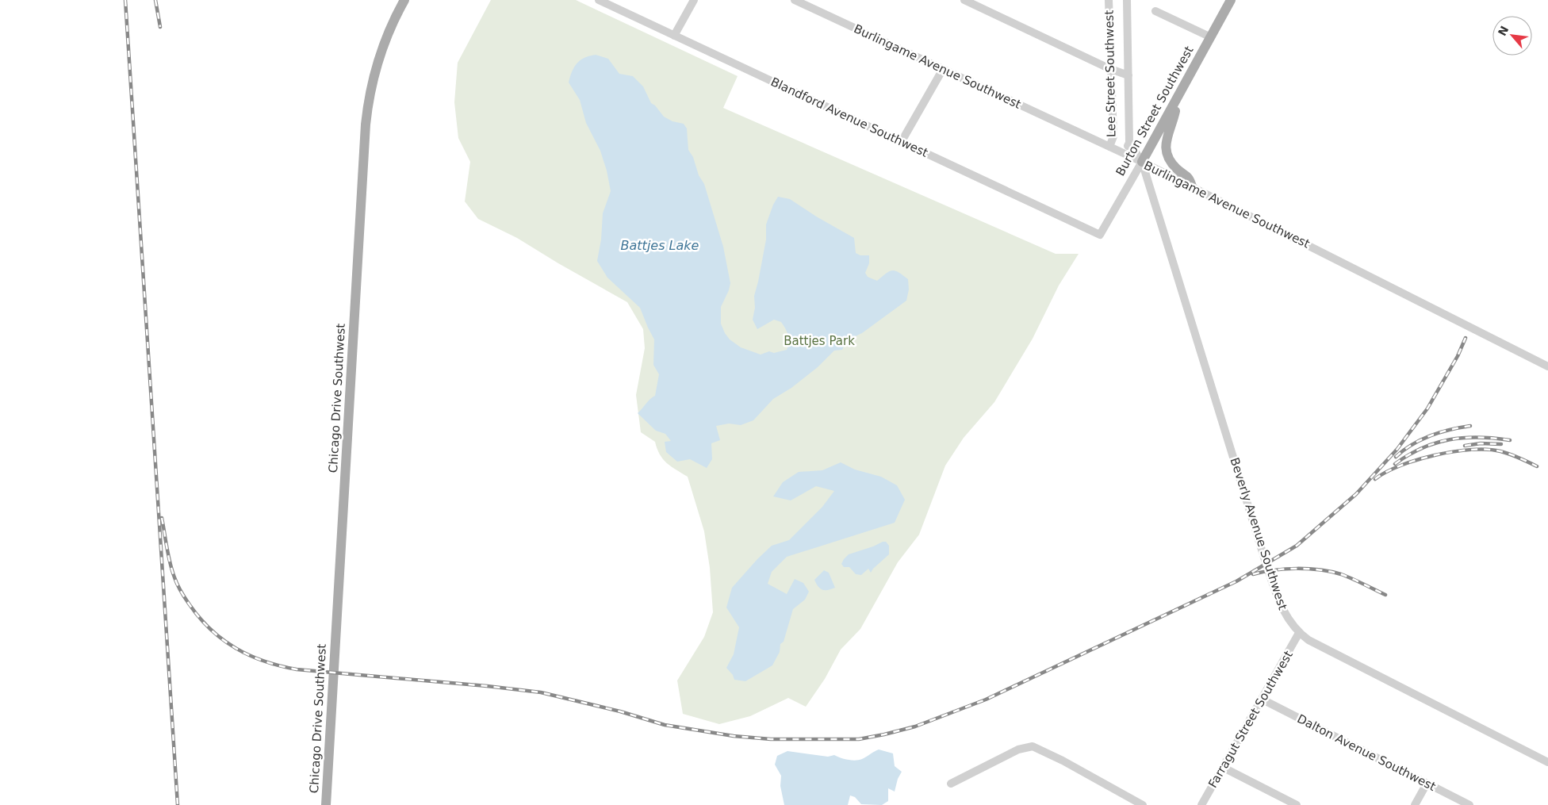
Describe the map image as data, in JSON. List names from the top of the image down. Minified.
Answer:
{"streets":{"main road":["Burton Street Southwest","Chicago Drive Southwest"],"street":["Burlingame Avenue Southwest","Lee Street Southwest","Blandford Avenue Southwest","Beverly Avenue Southwest","Farragut Street Southwest","Dalton Avenue Southwest"]},"crossings":[["Burlingame Avenue Southwest","Lee Street Southwest"],["Burlingame Avenue Southwest","Burton Street Southwest"],["Burlingame Avenue Southwest","Beverly Avenue Southwest"],["Lee Street Southwest","Burton Street Southwest"],["Lee Street Southwest","Beverly Avenue Southwest"],["Burton Street Southwest","Blandford Avenue Southwest"],["Burton Street Southwest","Beverly Avenue Southwest"],["Beverly Avenue Southwest","Farragut Street Southwest"],["Farragut Street Southwest","Dalton Avenue Southwest"]],"water":["Battjes Lake"],"parks":["Battjes Park"],"north":"top left"}
